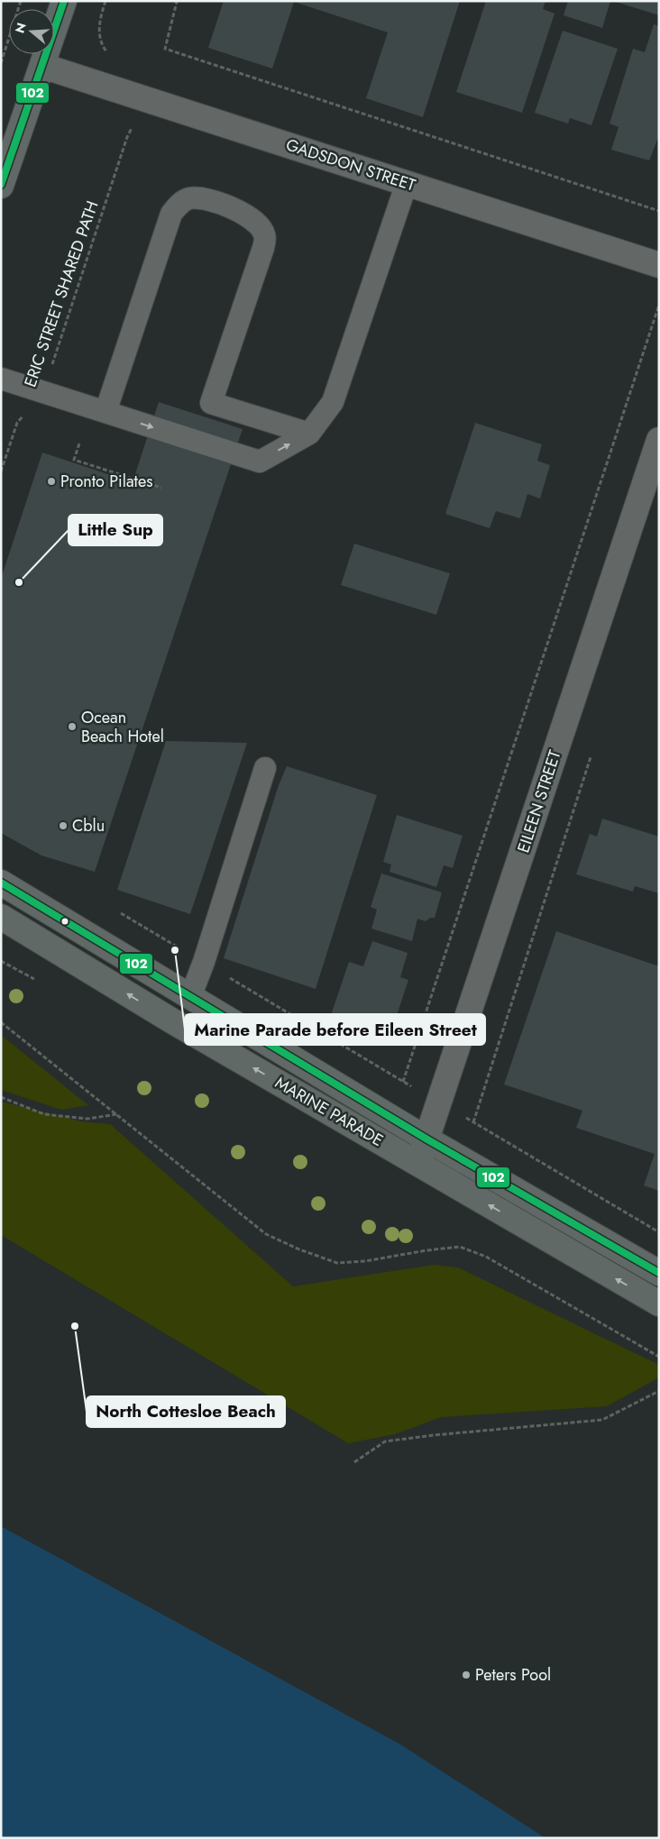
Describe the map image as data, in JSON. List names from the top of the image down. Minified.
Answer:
{"streets":{"main road":["MARINE PARADE"],"street":["GADSDON STREET","EILEEN STREET"],"path":["ERIC STREET SHARED PATH"]},"crossings":[["EILEEN STREET","MARINE PARADE"]],"places":["Pronto Pilates","Little Sup","Ocean Beach Hotel","Cblu","Marine Parade before Eileen Street","North Cottesloe Beach","Peters Pool"],"lines":["transit line 102"],"north":"left"}
